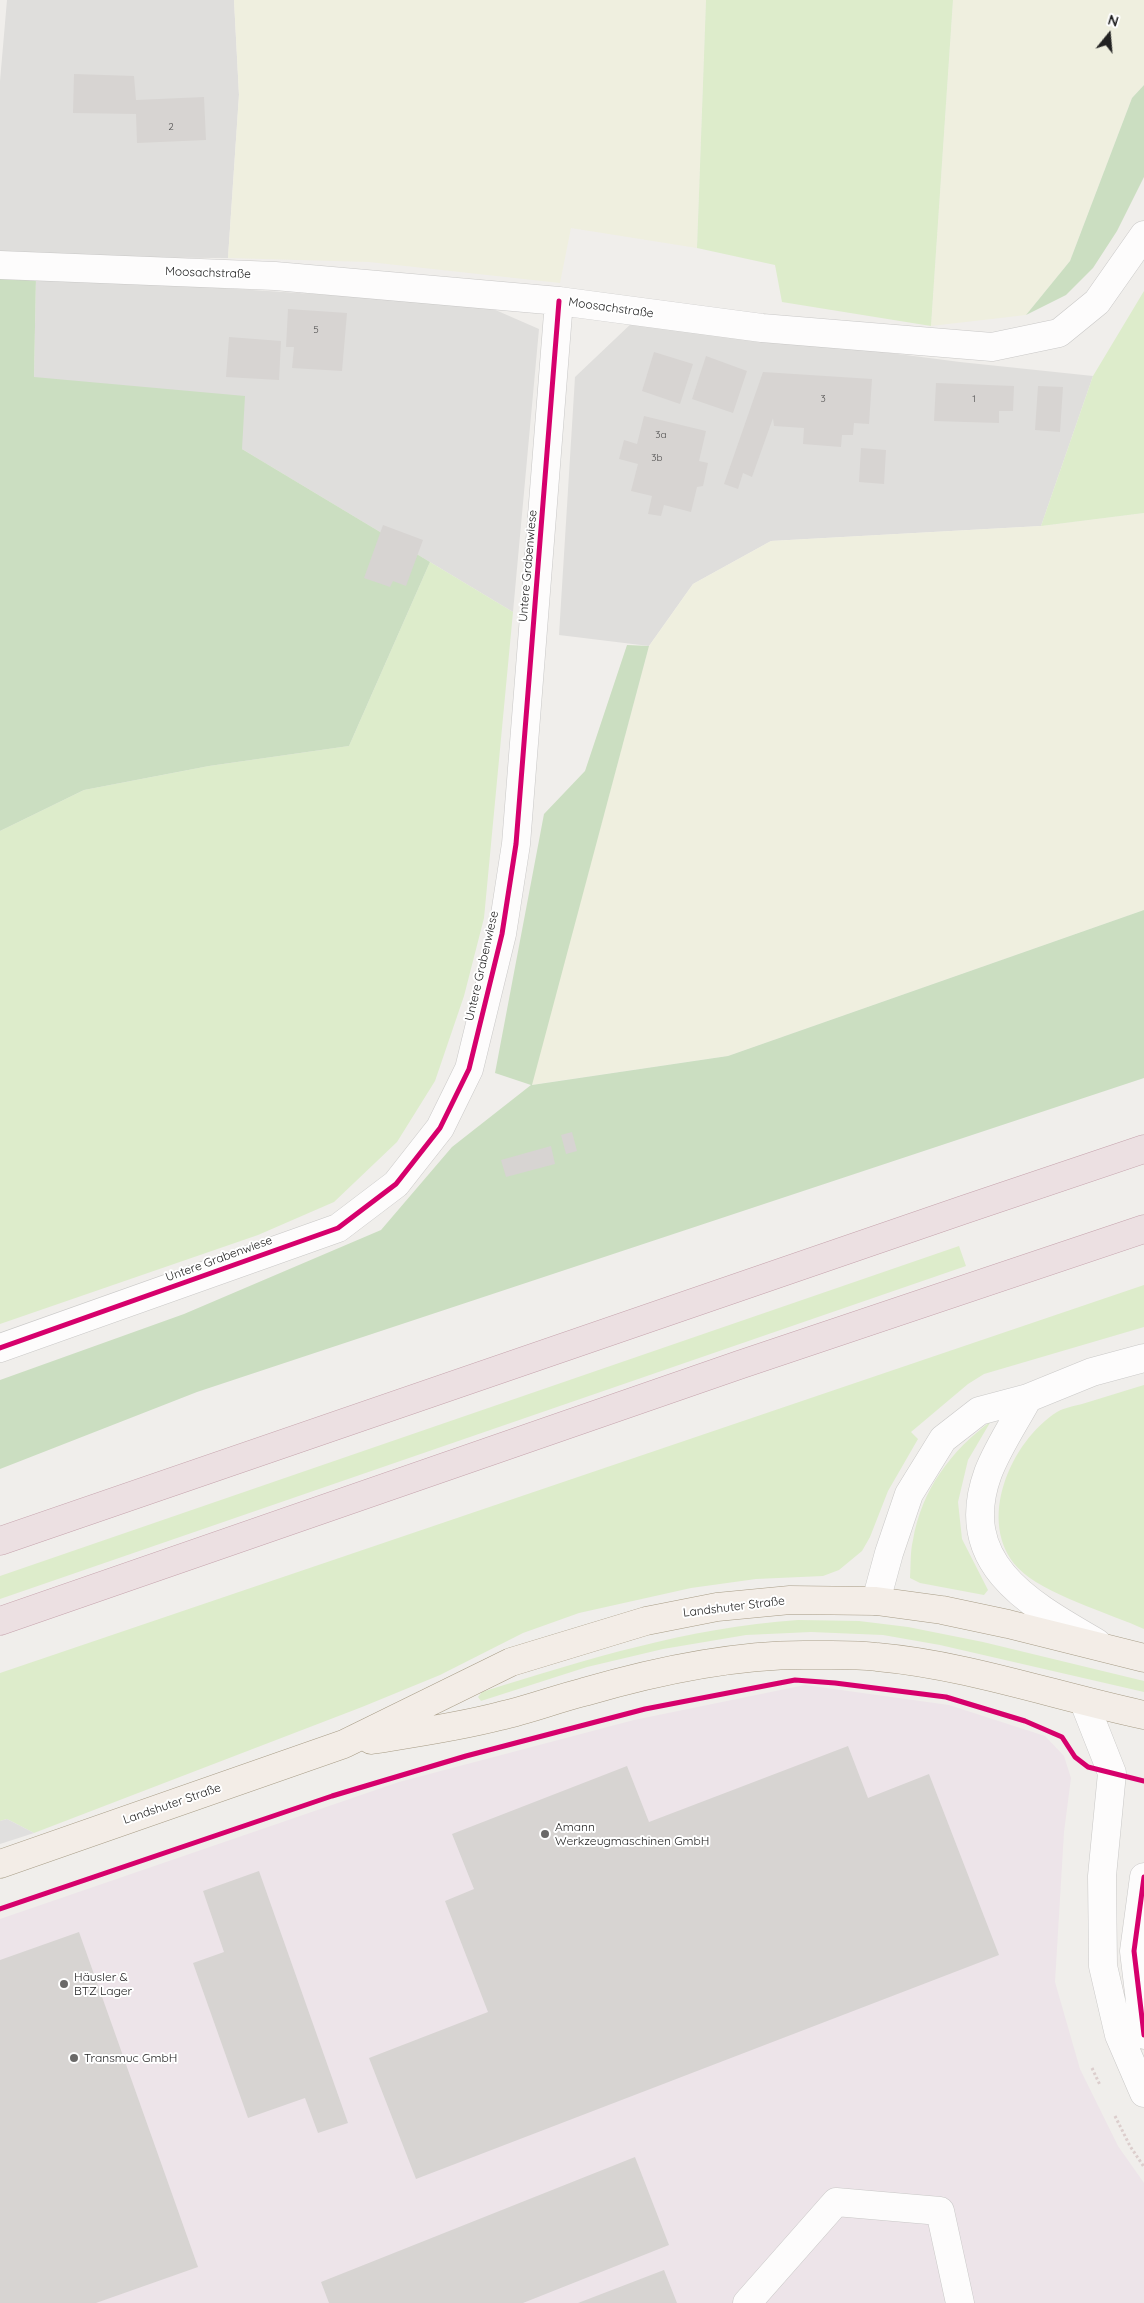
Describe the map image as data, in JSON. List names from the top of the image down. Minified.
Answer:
{"streets":{"main road":["Landshuter Straße"],"street":["Moosachstraße","Untere Grabenwiese"]},"crossings":[["Moosachstraße","Untere Grabenwiese"]],"places":["Amann Werkzeugmaschinen GmbH","Häusler & BTZ Lager","Transmuc GmbH"],"house_numbers":["2","5","3","1","3a","3b"],"north":"top"}
